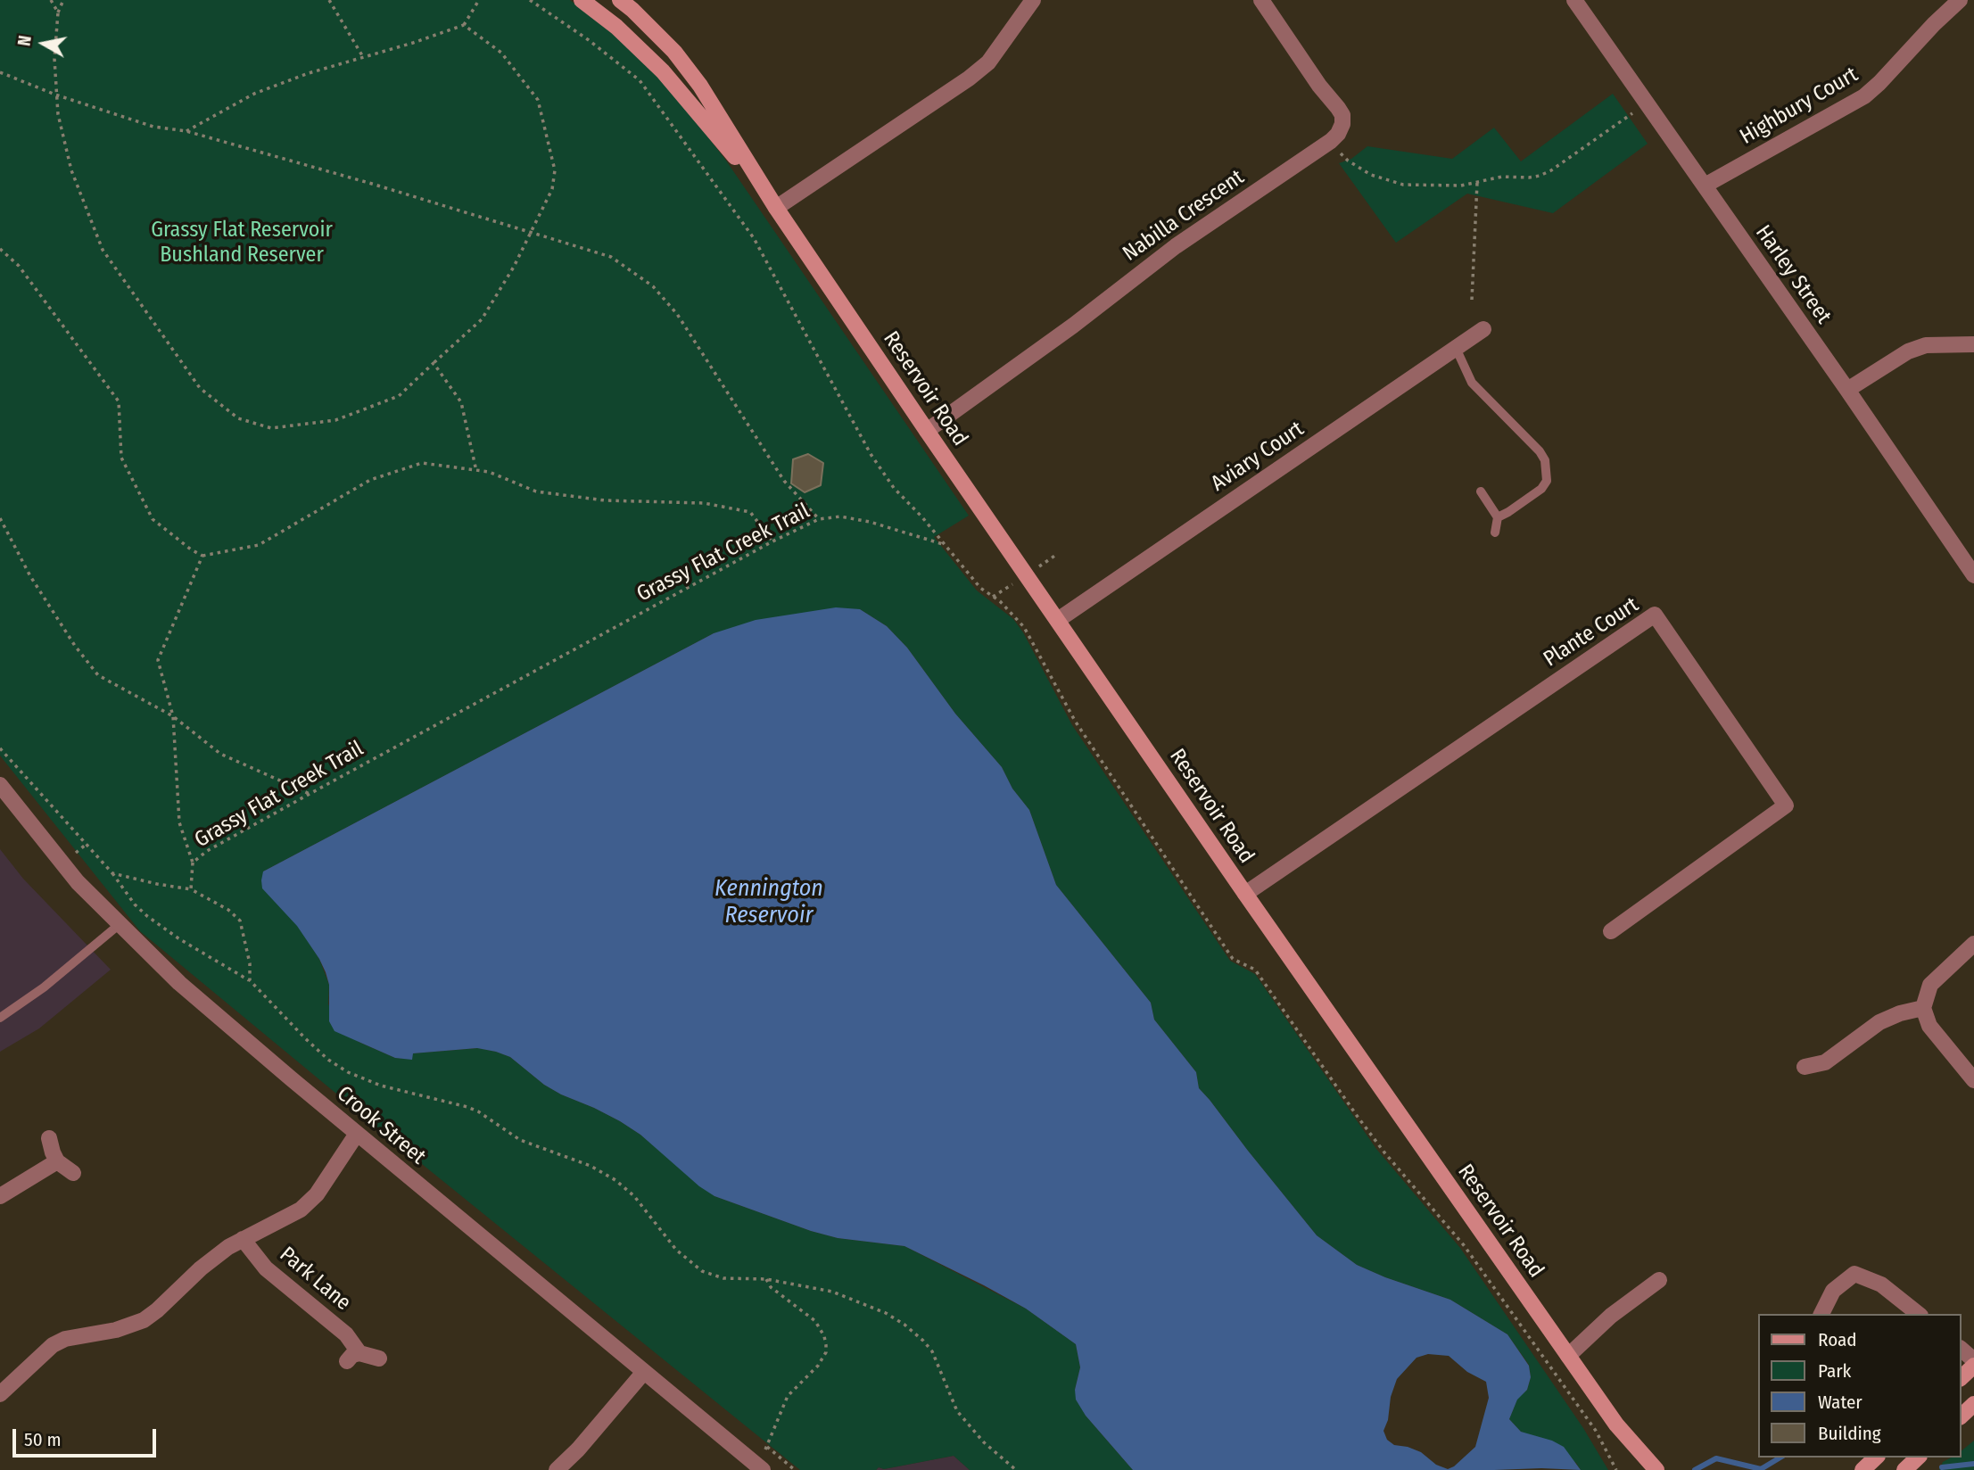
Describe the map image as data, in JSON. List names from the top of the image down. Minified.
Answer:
{"streets":{"main road":["Reservoir Road"],"street":["Highbury Court","Nabilla Crescent","Harley Street","Aviary Court","Plante Court","Crook Street","Park Lane"],"path":["Grassy Flat Creek Trail"]},"crossings":[["Highbury Court","Harley Street"],["Nabilla Crescent","Reservoir Road"],["Reservoir Road","Aviary Court"],["Reservoir Road","Plante Court"]],"water":["Kennington Reservoir"],"parks":["Grassy Flat Reservoir Bushland Reserver"],"legend":["Road","Park","Water","Building"],"scale_bar":"50 m","north":"left"}
